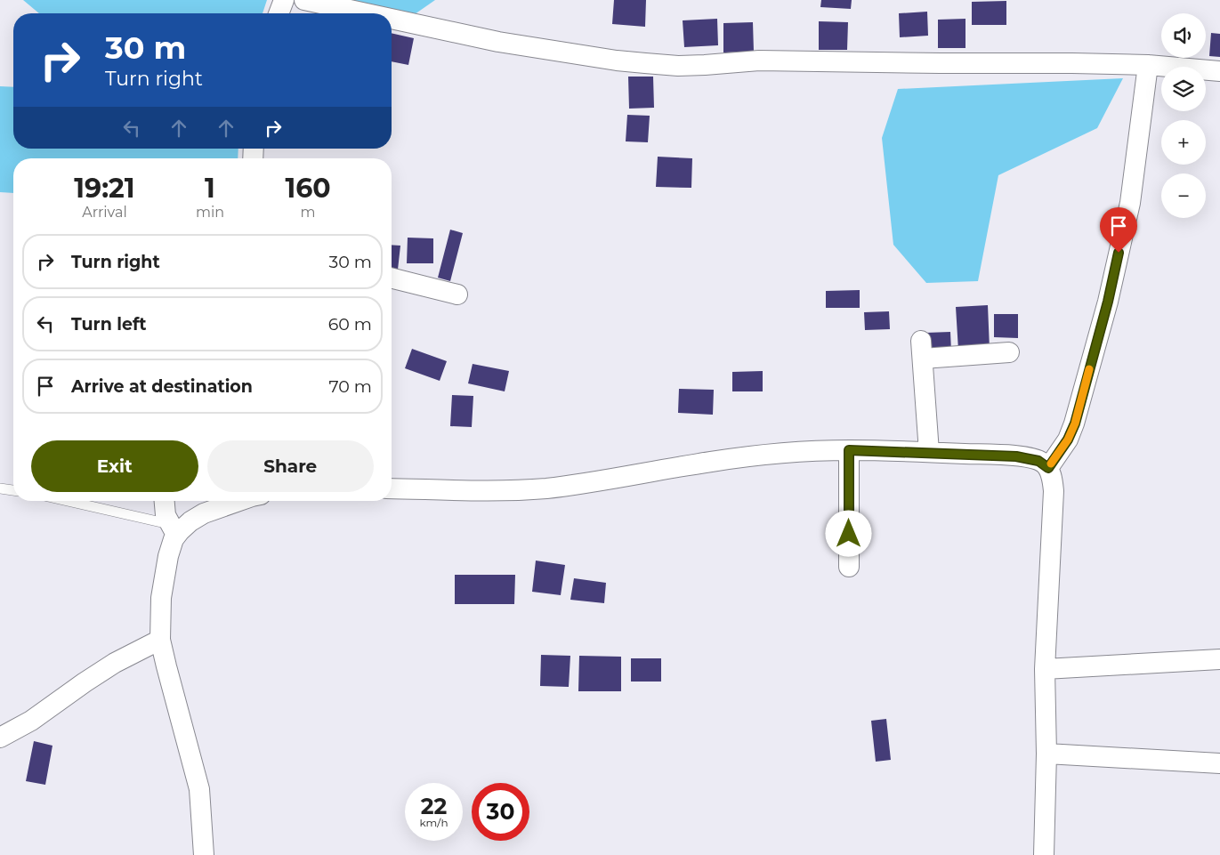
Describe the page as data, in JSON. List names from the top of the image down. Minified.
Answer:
{"page":{"map_buttons":["+","−"],"turn":["30 m","Turn right"],"eta":["19:21","Arrival","1","min","160","m"],"list":[{"name":"Turn right","value":"30 m"},{"name":"Turn left","value":"60 m"},{"name":"Arrive at destination","value":"70 m"}],"buttons":["Exit","Share"],"speed":"22 km/h","limit":"30"}}
